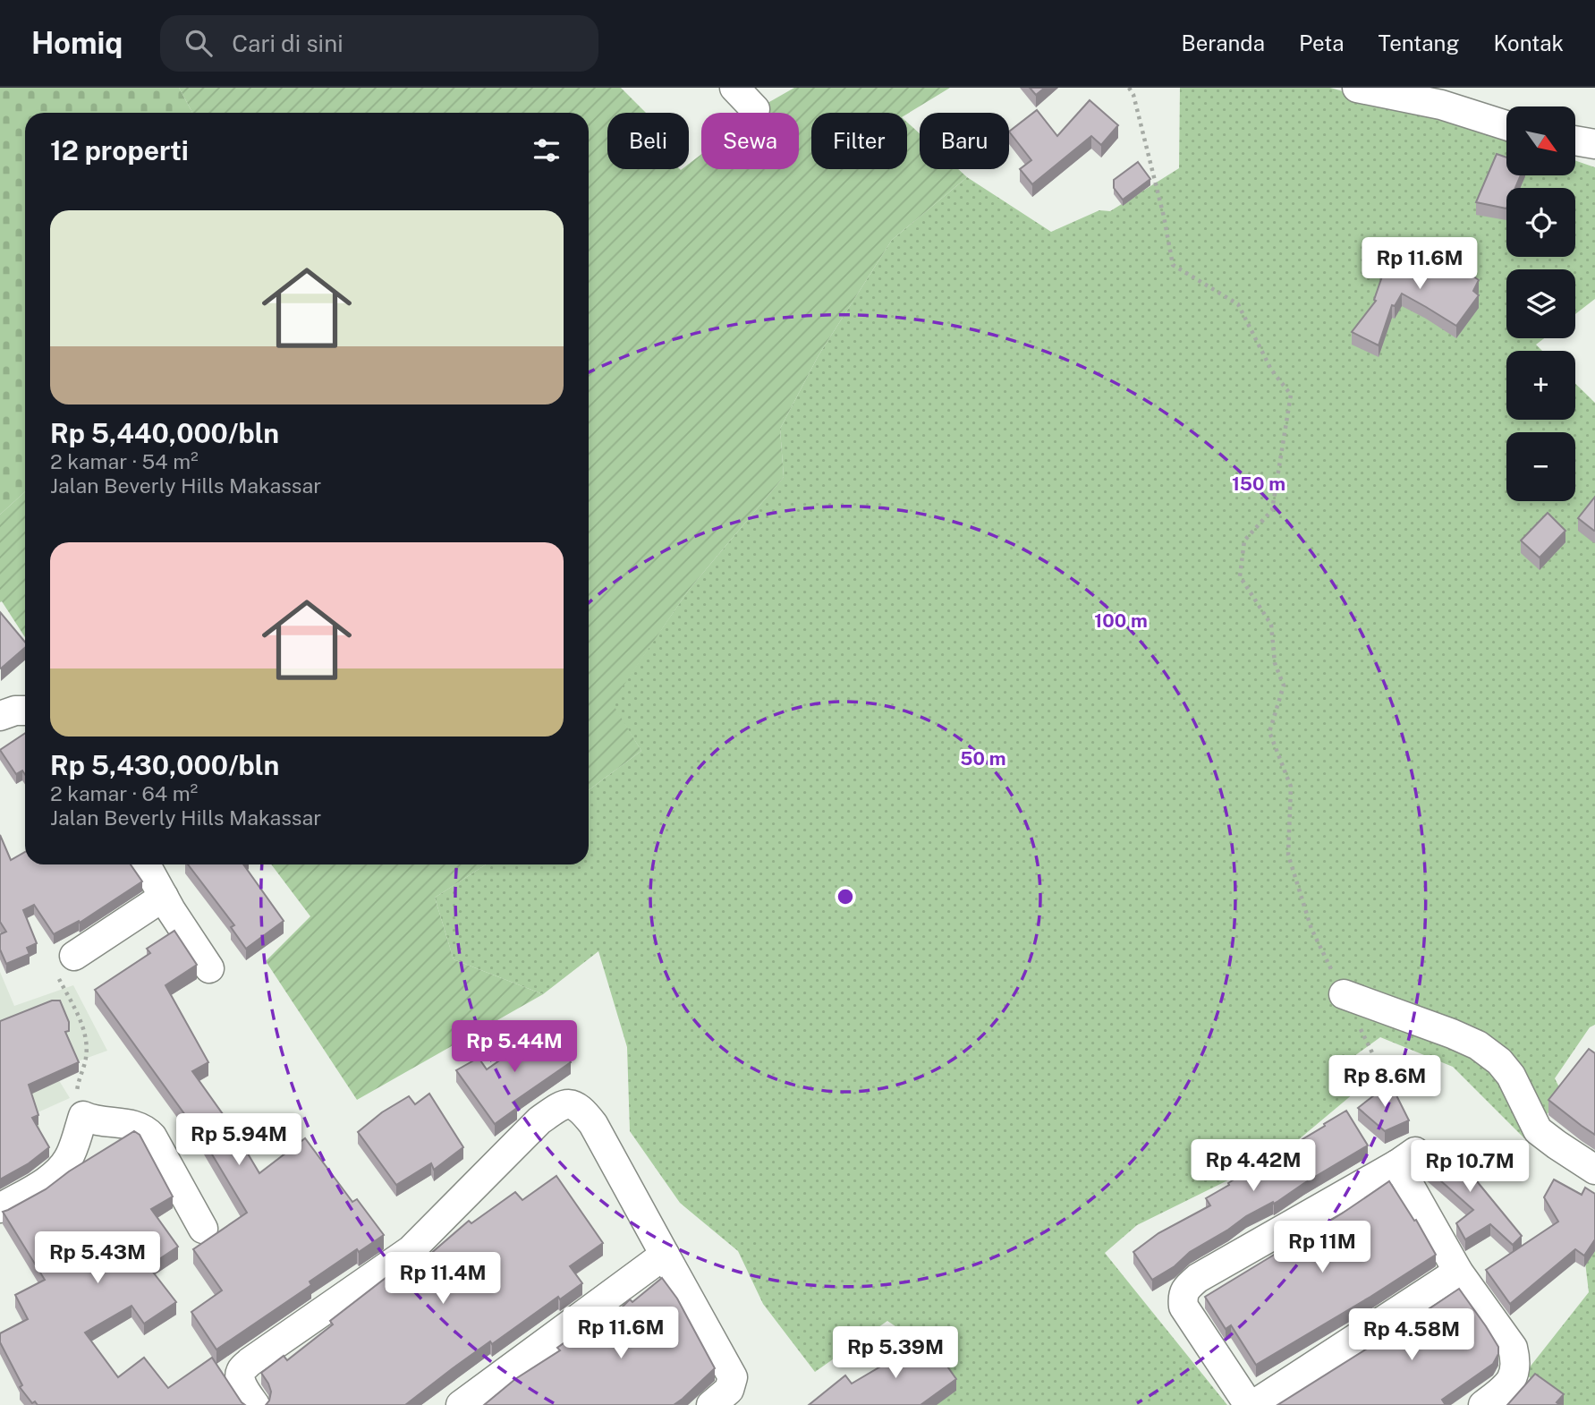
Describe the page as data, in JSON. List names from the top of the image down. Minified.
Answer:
{"north":"bottom right","page":{"header":"Homiq","search":"Cari di sini","nav":["Beranda","Peta","Tentang","Kontak"],"map_buttons":["+","−"],"chip":["Beli","Sewa","Filter","Baru"],"heading":"12 properti","list":[{"name":"Rp 5,440,000/bln","note":"2 kamar · 54 m² · Jalan Beverly Hills Makassar"},{"name":"Rp 5,430,000/bln","note":"2 kamar · 64 m² · Jalan Beverly Hills Makassar"}],"price":["Rp 11.6M","Rp 5.44M","Rp 8.6M","Rp 5.94M","Rp 4.42M","Rp 10.7M","Rp 11M","Rp 5.43M","Rp 11.4M","Rp 11.6M","Rp 4.58M","Rp 5.39M"]},"rings":["150 m","100 m","50 m"]}
